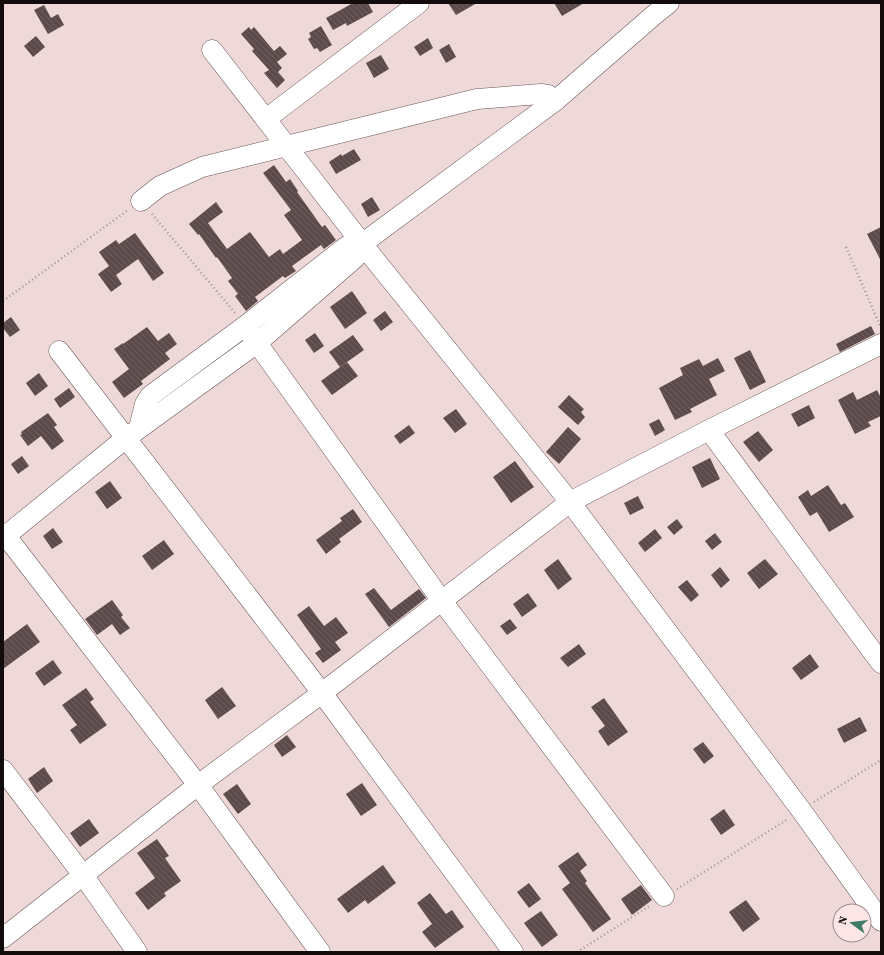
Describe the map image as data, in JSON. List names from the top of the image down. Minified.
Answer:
{"north":"left"}
